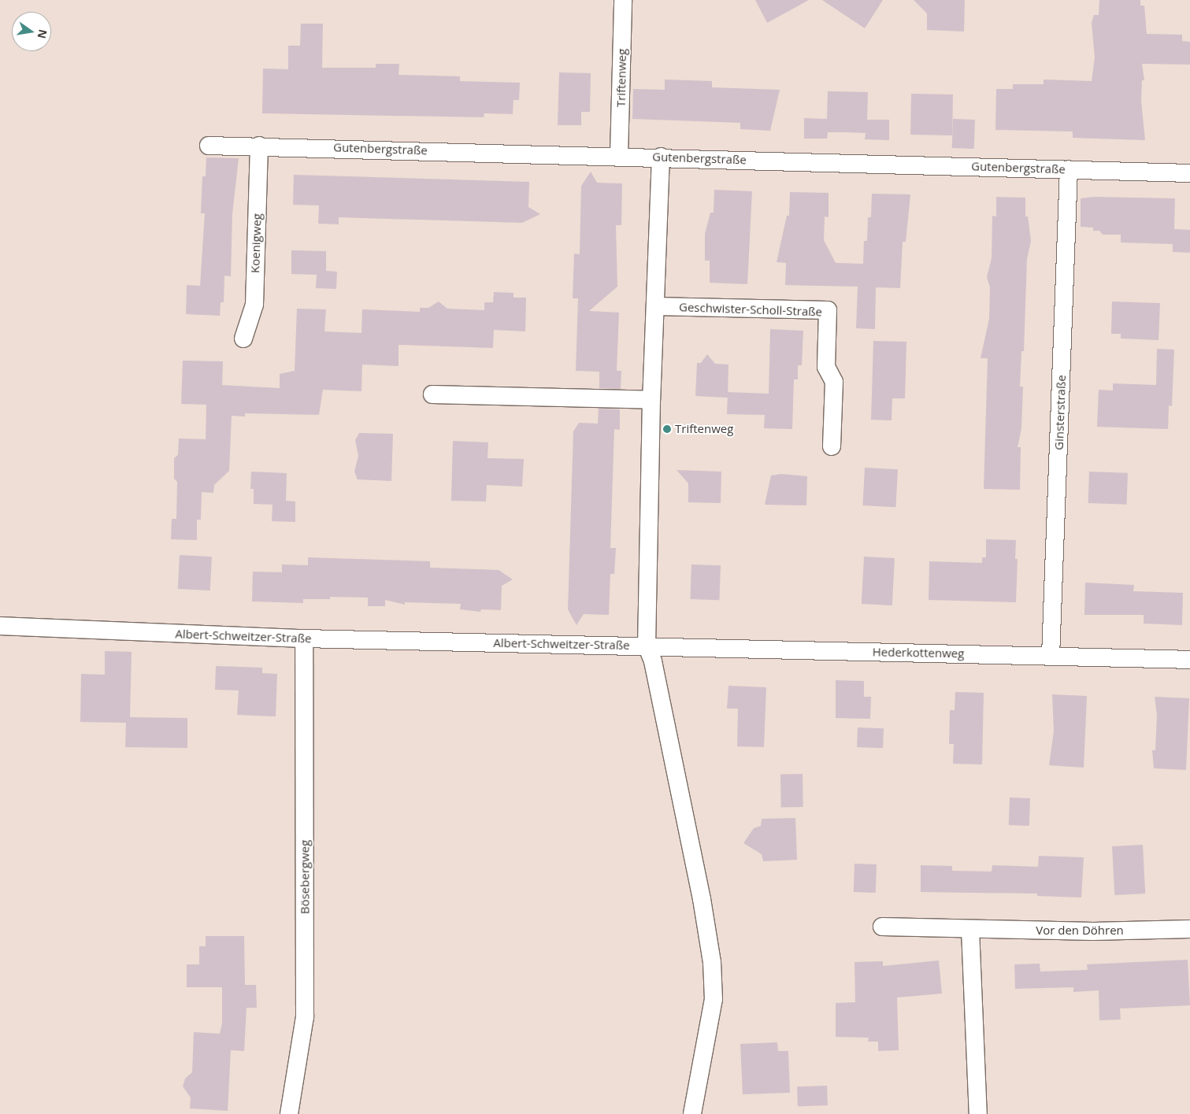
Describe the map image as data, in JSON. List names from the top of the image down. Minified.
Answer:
{"streets":{"street":["Triftenweg","Gutenbergstraße","Koenigweg","Geschwister-Scholl-Straße","Ginsterstraße","Albert-Schweitzer-Straße","Hederkottenweg","Bösebergweg","Vor den Döhren"]},"crossings":[["Triftenweg","Gutenbergstraße"],["Gutenbergstraße","Koenigweg"],["Gutenbergstraße","Ginsterstraße"],["Ginsterstraße","Hederkottenweg"],["Albert-Schweitzer-Straße","Hederkottenweg"],["Albert-Schweitzer-Straße","Bösebergweg"]],"places":["Triftenweg"],"north":"right"}
